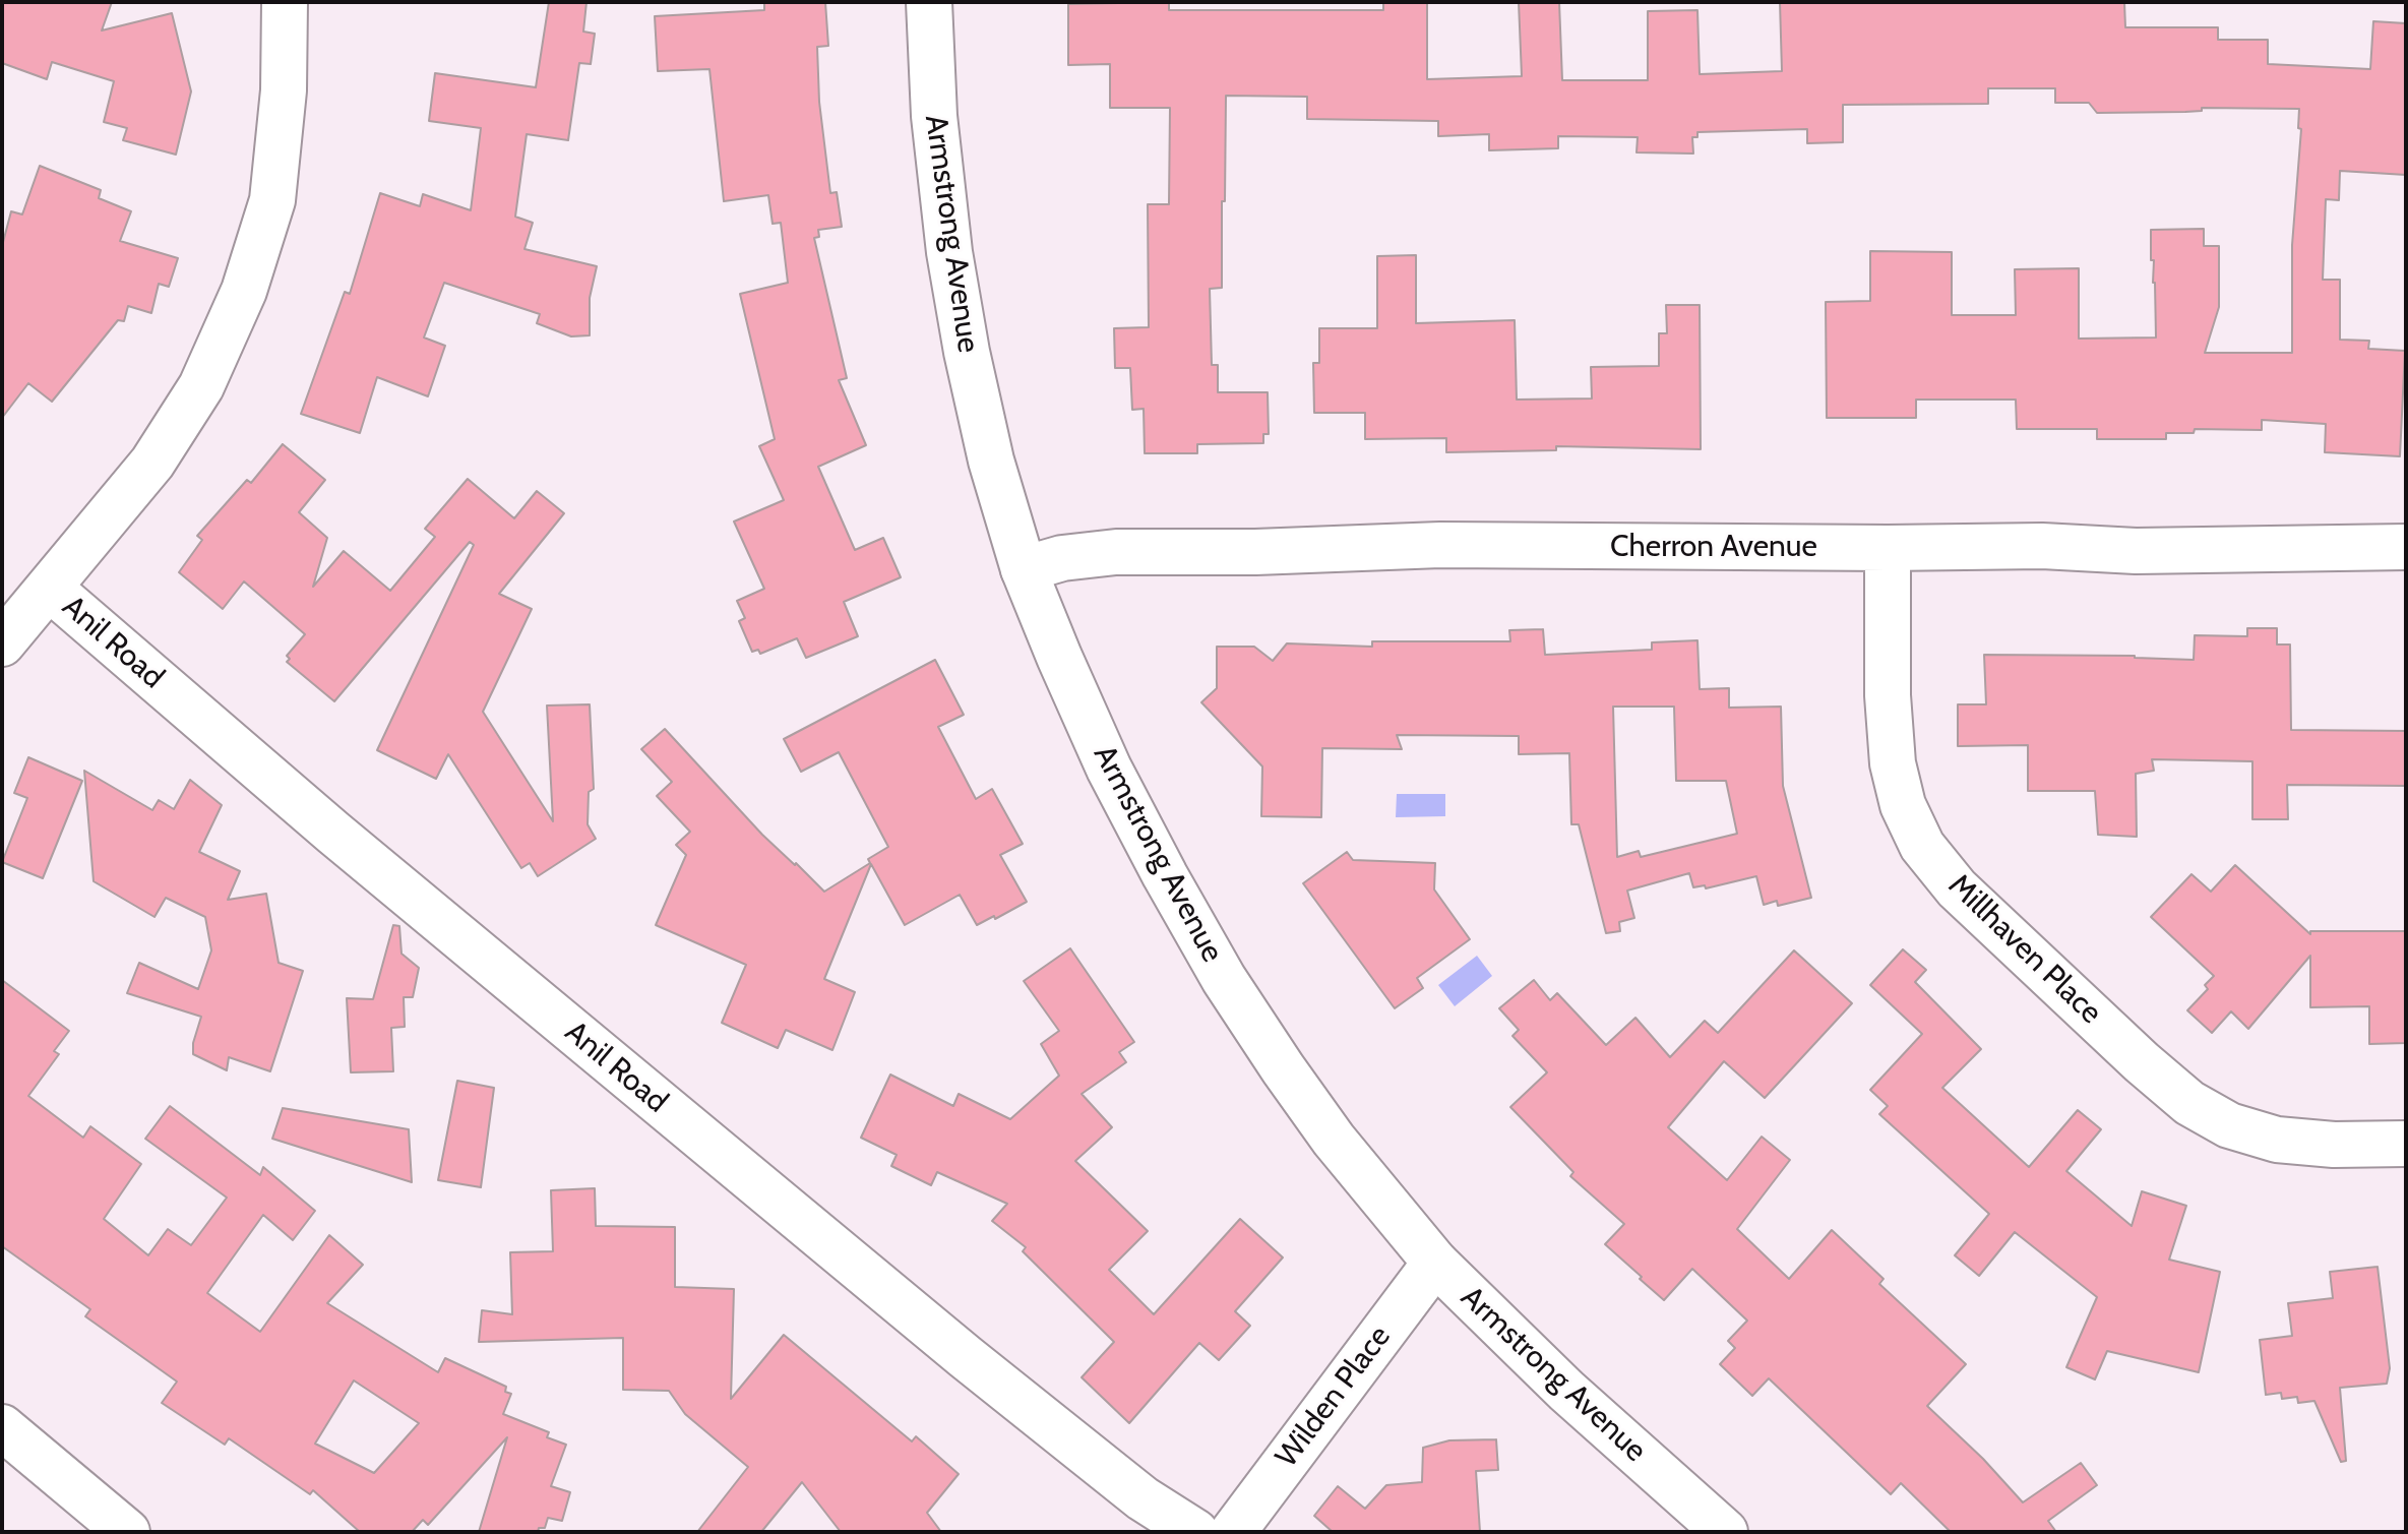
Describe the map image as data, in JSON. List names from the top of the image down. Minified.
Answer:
{"streets":{"street":["Armstrong Avenue","Cherron Avenue","Anil Road","Millhaven Place","Wilden Place"]},"crossings":[["Armstrong Avenue","Cherron Avenue"],["Armstrong Avenue","Wilden Place"],["Cherron Avenue","Millhaven Place"]]}
